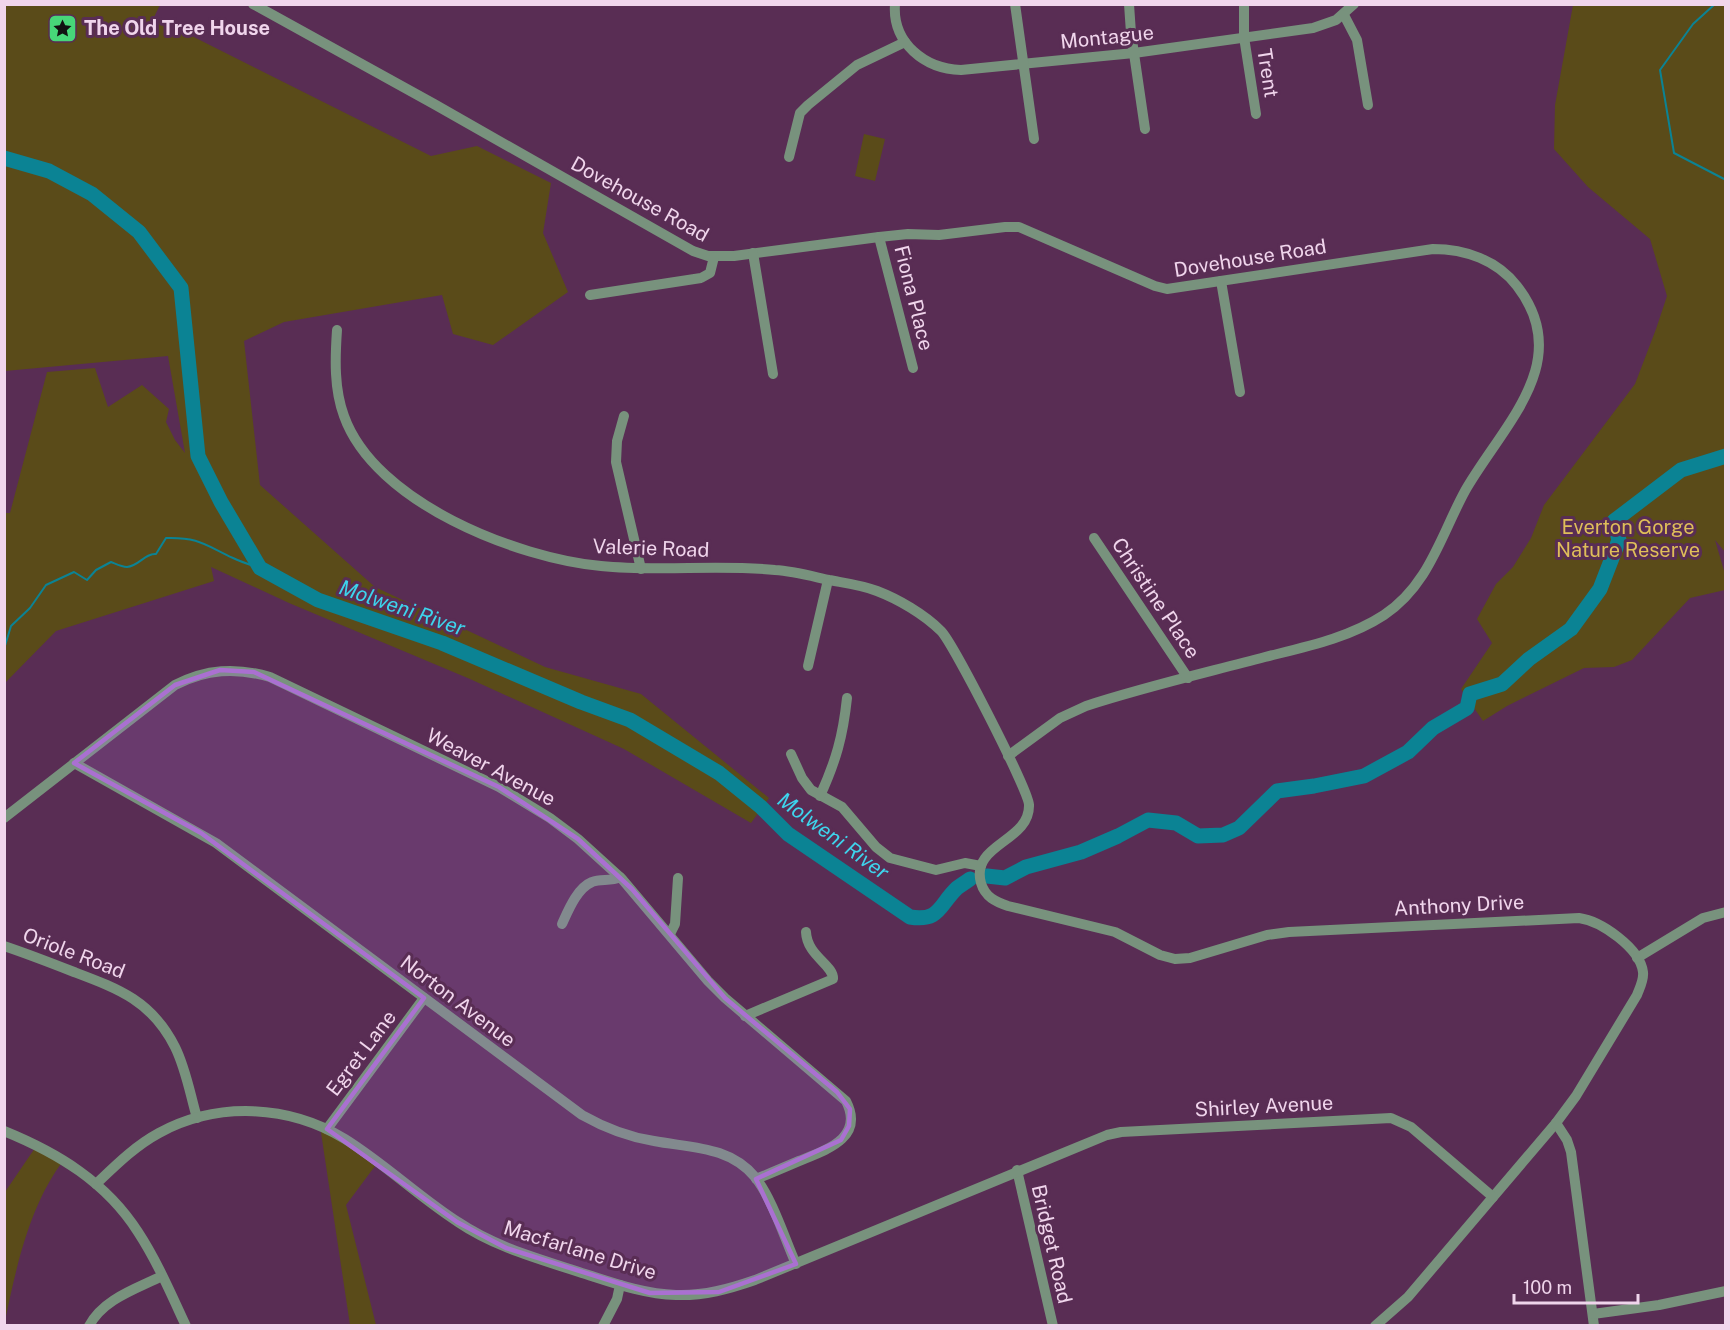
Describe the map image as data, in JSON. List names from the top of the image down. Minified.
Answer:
{"streets":{"street":["Montague","Trent","Dovehouse Road","Fiona Place","Valerie Road","Christine Place","Weaver Avenue","Anthony Drive","Oriole Road","Norton Avenue","Egret Lane","Shirley Avenue","Bridget Road","Macfarlane Drive"]},"crossings":[["Montague","Trent"],["Dovehouse Road","Fiona Place"],["Dovehouse Road","Valerie Road"],["Dovehouse Road","Christine Place"],["Weaver Avenue","Norton Avenue"],["Oriole Road","Macfarlane Drive"],["Norton Avenue","Egret Lane"],["Norton Avenue","Macfarlane Drive"],["Egret Lane","Macfarlane Drive"],["Shirley Avenue","Bridget Road"],["Shirley Avenue","Macfarlane Drive"],["Bridget Road","Macfarlane Drive"]],"water":["Molweni River"],"parks":["Everton Gorge Nature Reserve"],"places":{"place":["The Old Tree House"]},"scale_bar":"100 m"}
